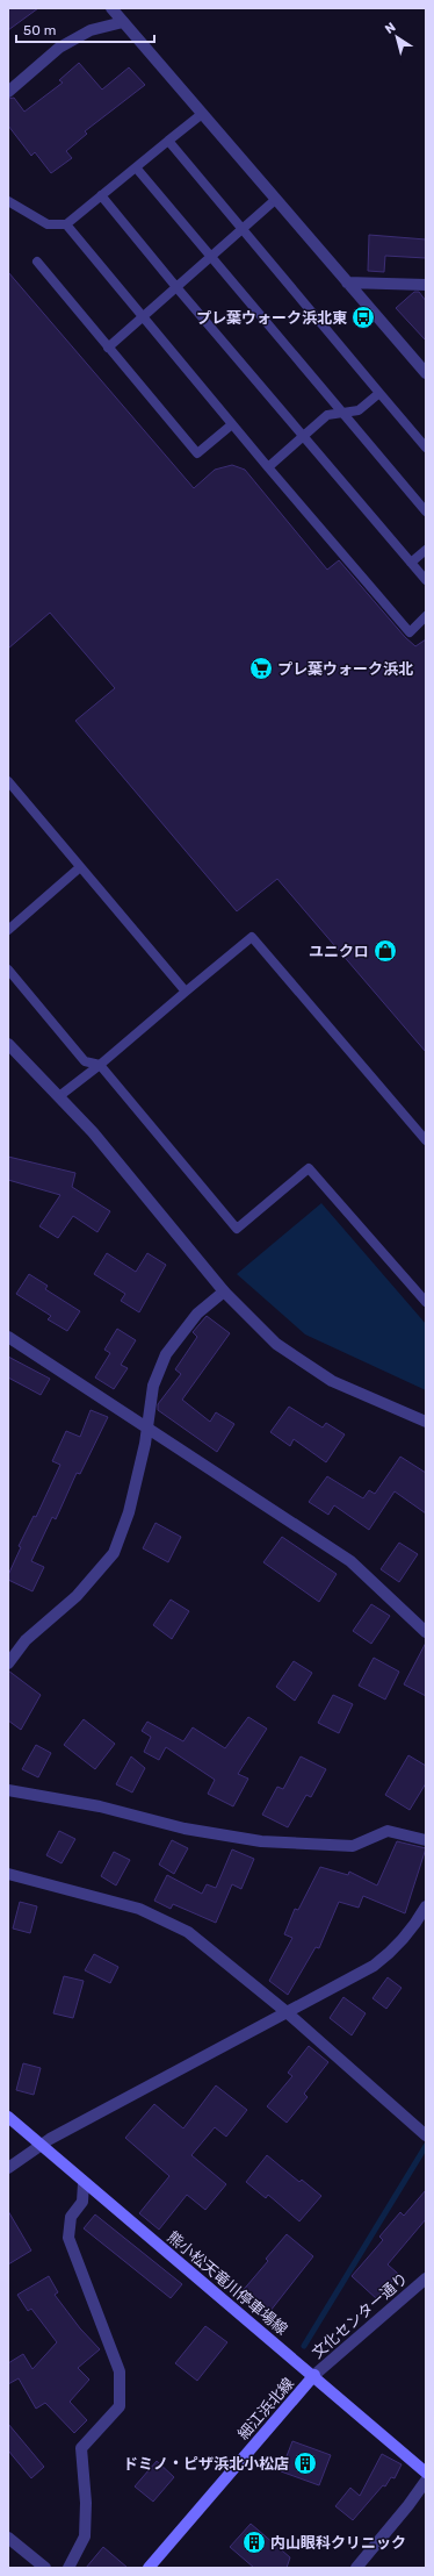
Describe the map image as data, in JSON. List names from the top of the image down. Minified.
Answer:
{"streets":{"main road":["熊小松天竜川停車場線","細江浜北線"],"street":["文化センター通り"]},"crossings":[["熊小松天竜川停車場線","文化センター通り"],["熊小松天竜川停車場線","細江浜北線"],["文化センター通り","細江浜北線"]],"places":{"bus stop":["プレ葉ウォーク浜北東"],"supermarket":["プレ葉ウォーク浜北"],"shop":["ユニクロ"],"building":["ドミノ・ピザ浜北小松店","内山眼科クリニック"]},"scale_bar":"50 m","north":"top left"}
